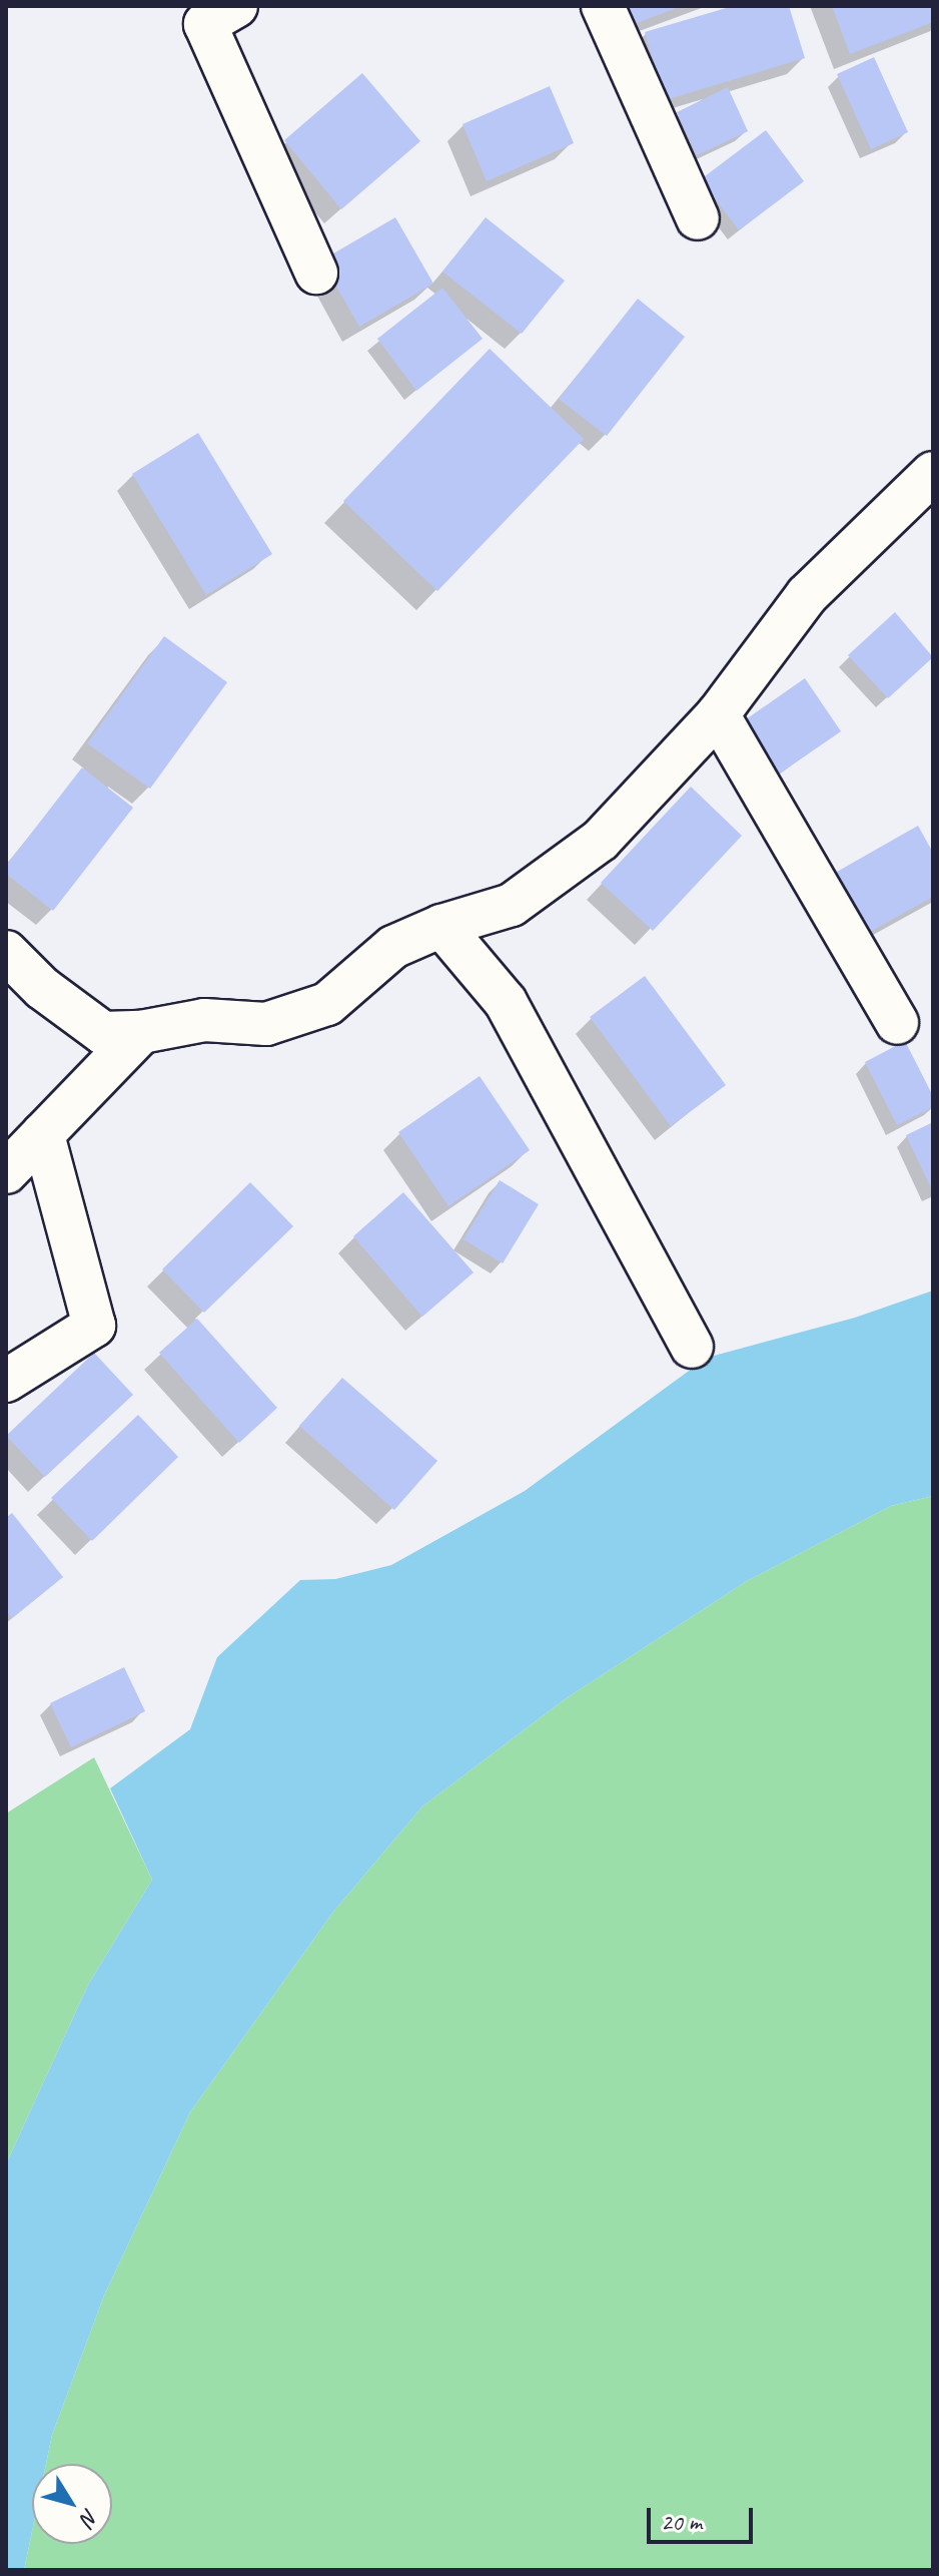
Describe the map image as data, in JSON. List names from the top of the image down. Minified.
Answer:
{"scale_bar":"20 m","north":"bottom right"}
